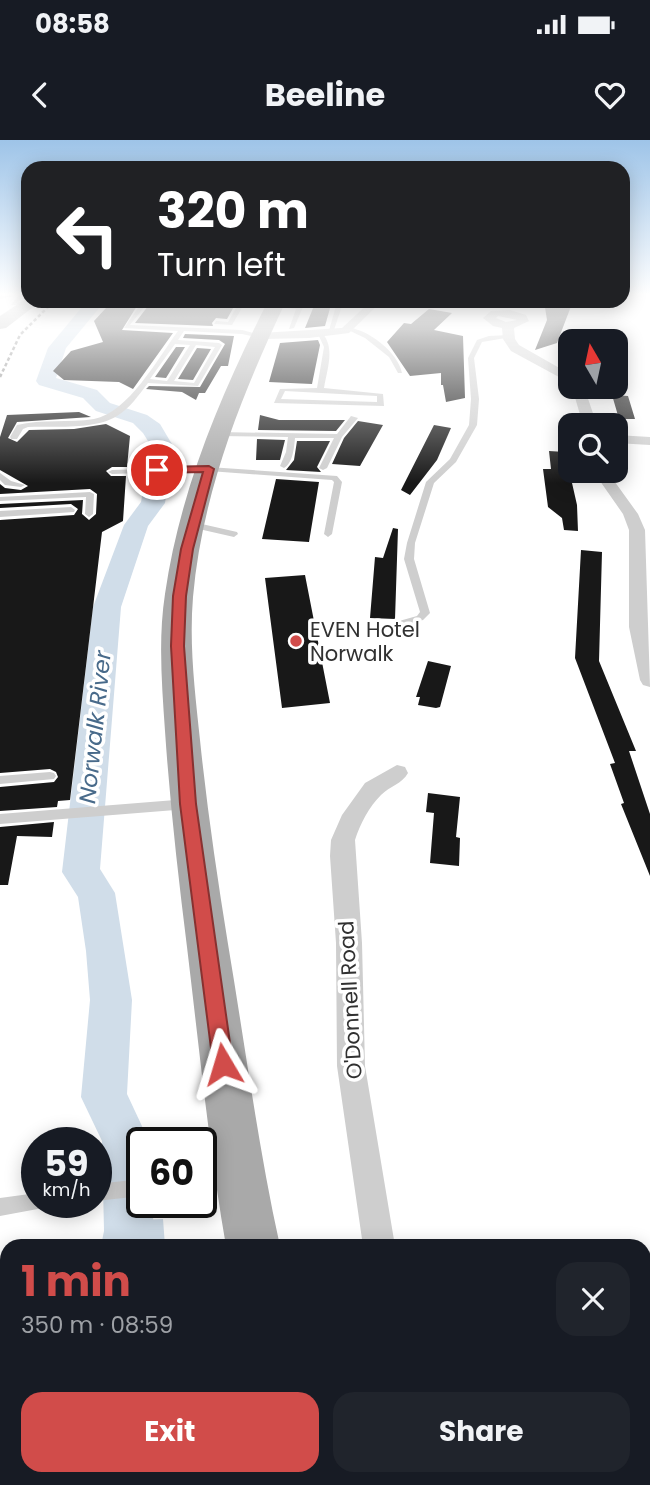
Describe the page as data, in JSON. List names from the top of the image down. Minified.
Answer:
{"streets":{"street":["O'Donnell Road"]},"water":["Norwalk River"],"places":["EVEN Hotel Norwalk"],"north":"top","page":{"status":"08:58","header":"Beeline","turn":["320 m","Turn left"],"speed":"59 km/h","limit":"60","heading":["1 min","350 m · 08:59"],"buttons":["Exit","Share"]}}
